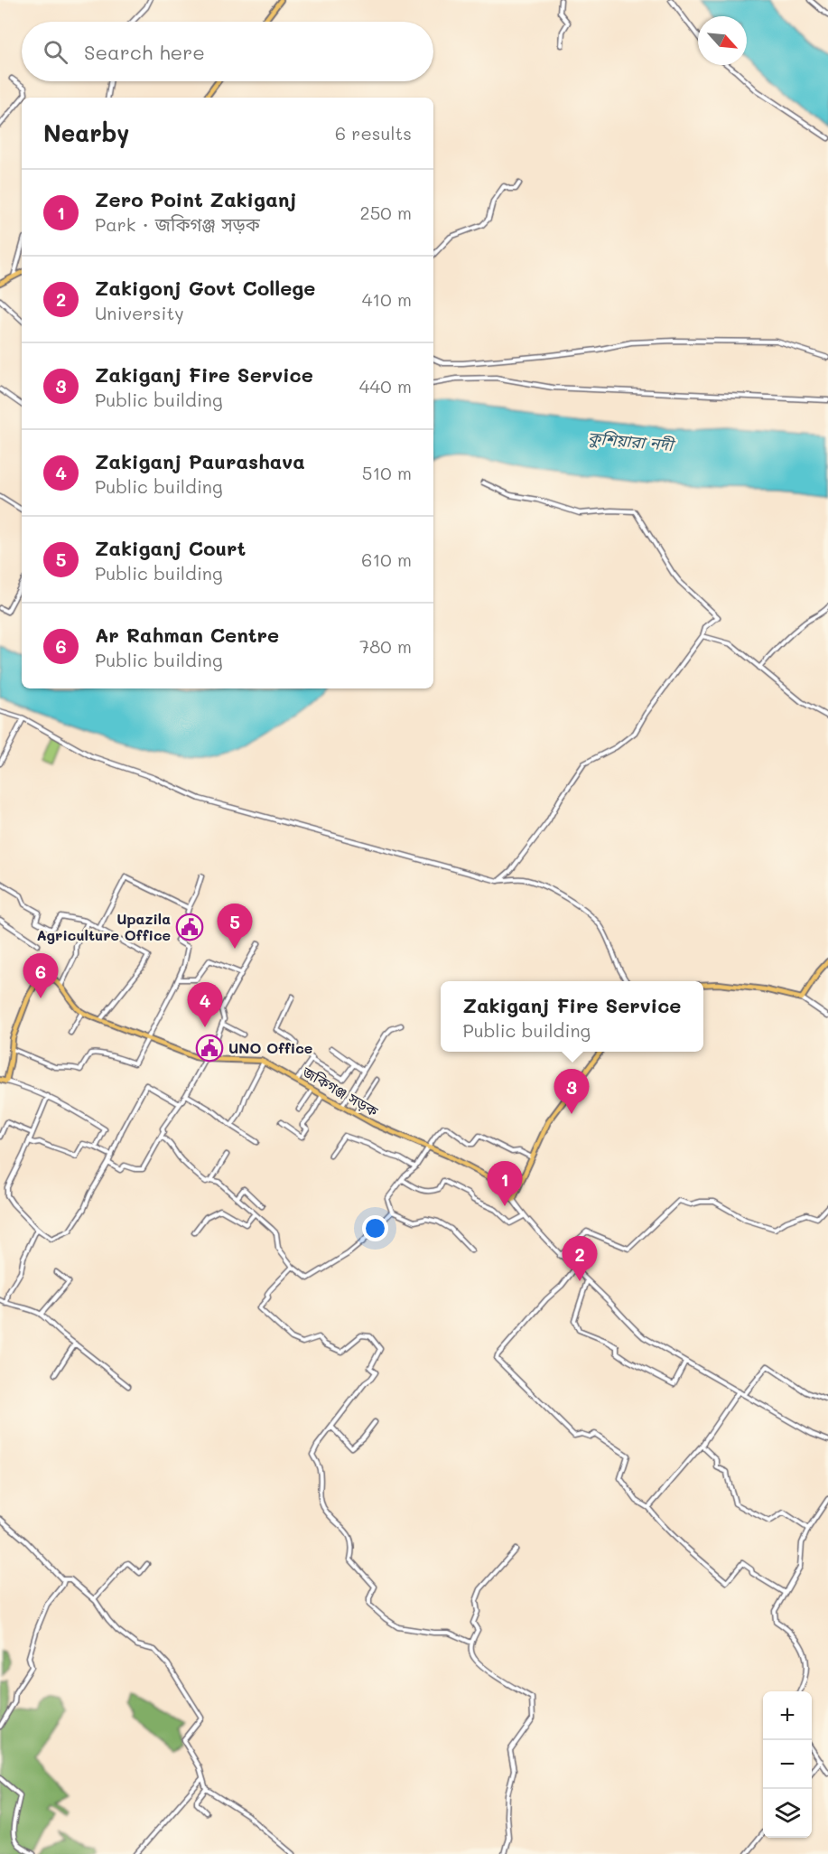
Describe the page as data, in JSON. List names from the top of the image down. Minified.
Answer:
{"streets":{"main road":["জকিগঞ্জ সড়ক"]},"water":["কুশিয়ারা নদী"],"places":{"public building":["Upazila Agriculture Office","UNO Office"]},"north":"bottom right","page":{"search":"Search here","heading":["Nearby","6 results"],"list":[{"mark":"1","name":"Zero Point Zakiganj","note":"Park · জকিগঞ্জ সড়ক","value":"250 m"},{"mark":"2","name":"Zakigonj Govt College","note":"University","value":"410 m"},{"mark":"3","name":"Zakiganj Fire Service","note":"Public building","value":"440 m"},{"mark":"4","name":"Zakiganj Paurashava","note":"Public building","value":"510 m"},{"mark":"5","name":"Zakiganj Court","note":"Public building","value":"610 m"},{"mark":"6","name":"Ar Rahman Centre","note":"Public building","value":"780 m"}],"pins":["5","6","4","3","1","2"],"popup":["Zakiganj Fire Service","Public building"],"map_buttons":["+","−"]}}
